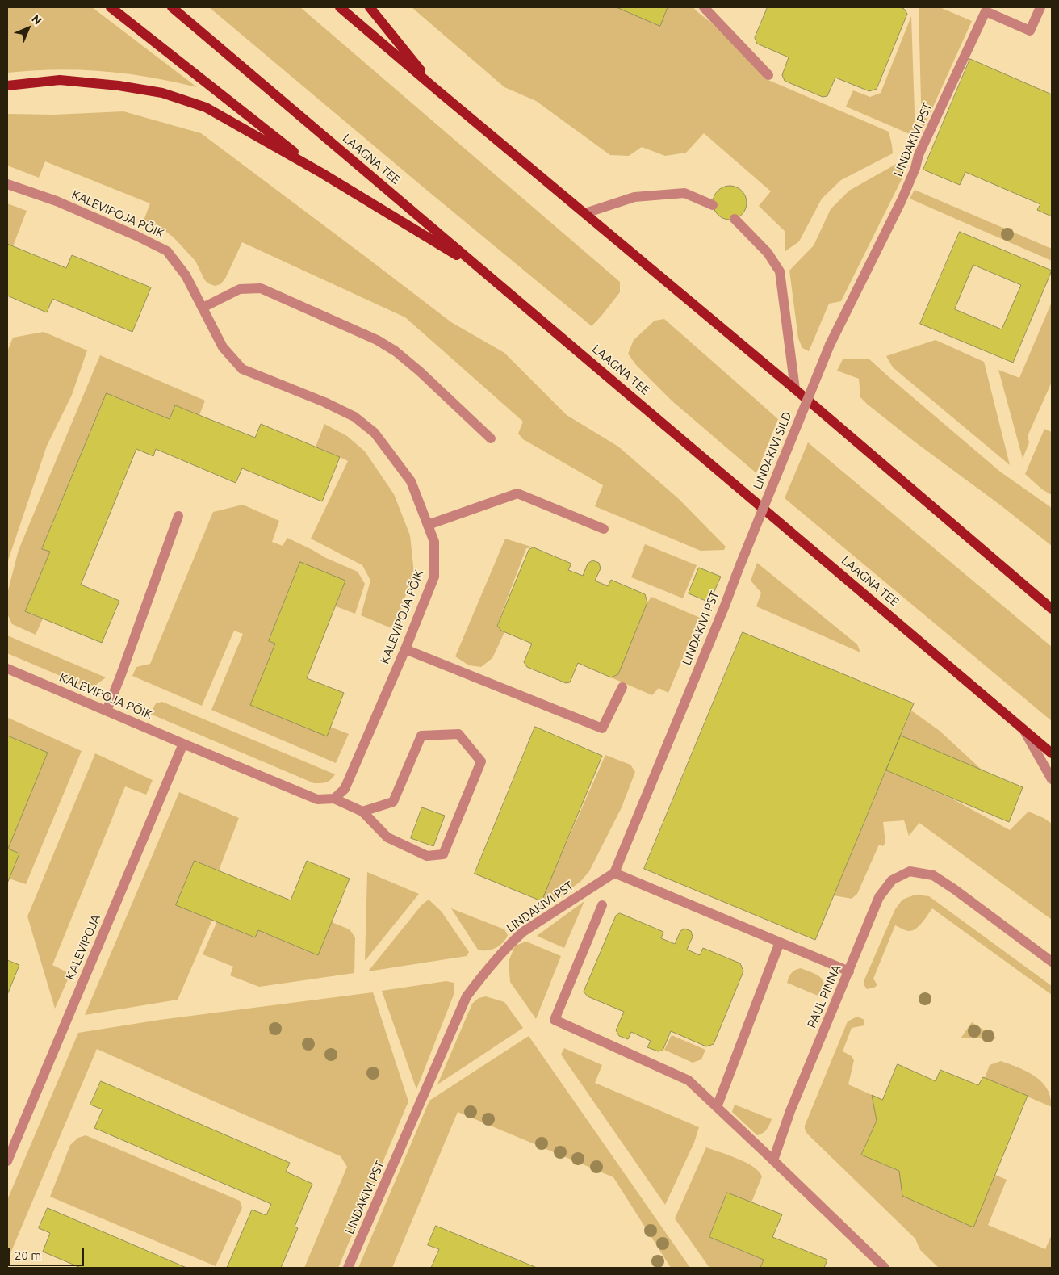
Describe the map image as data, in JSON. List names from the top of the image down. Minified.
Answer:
{"streets":{"main road":["LAAGNA TEE"],"street":["LINDAKIVI PST","KALEVIPOJA PÕIK","LINDAKIVI SILD","KALEVIPOJA","PAUL PINNA"]},"crossings":[["LINDAKIVI PST","LINDAKIVI SILD"],["KALEVIPOJA PÕIK","KALEVIPOJA"]],"scale_bar":"20 m","north":"top right"}
